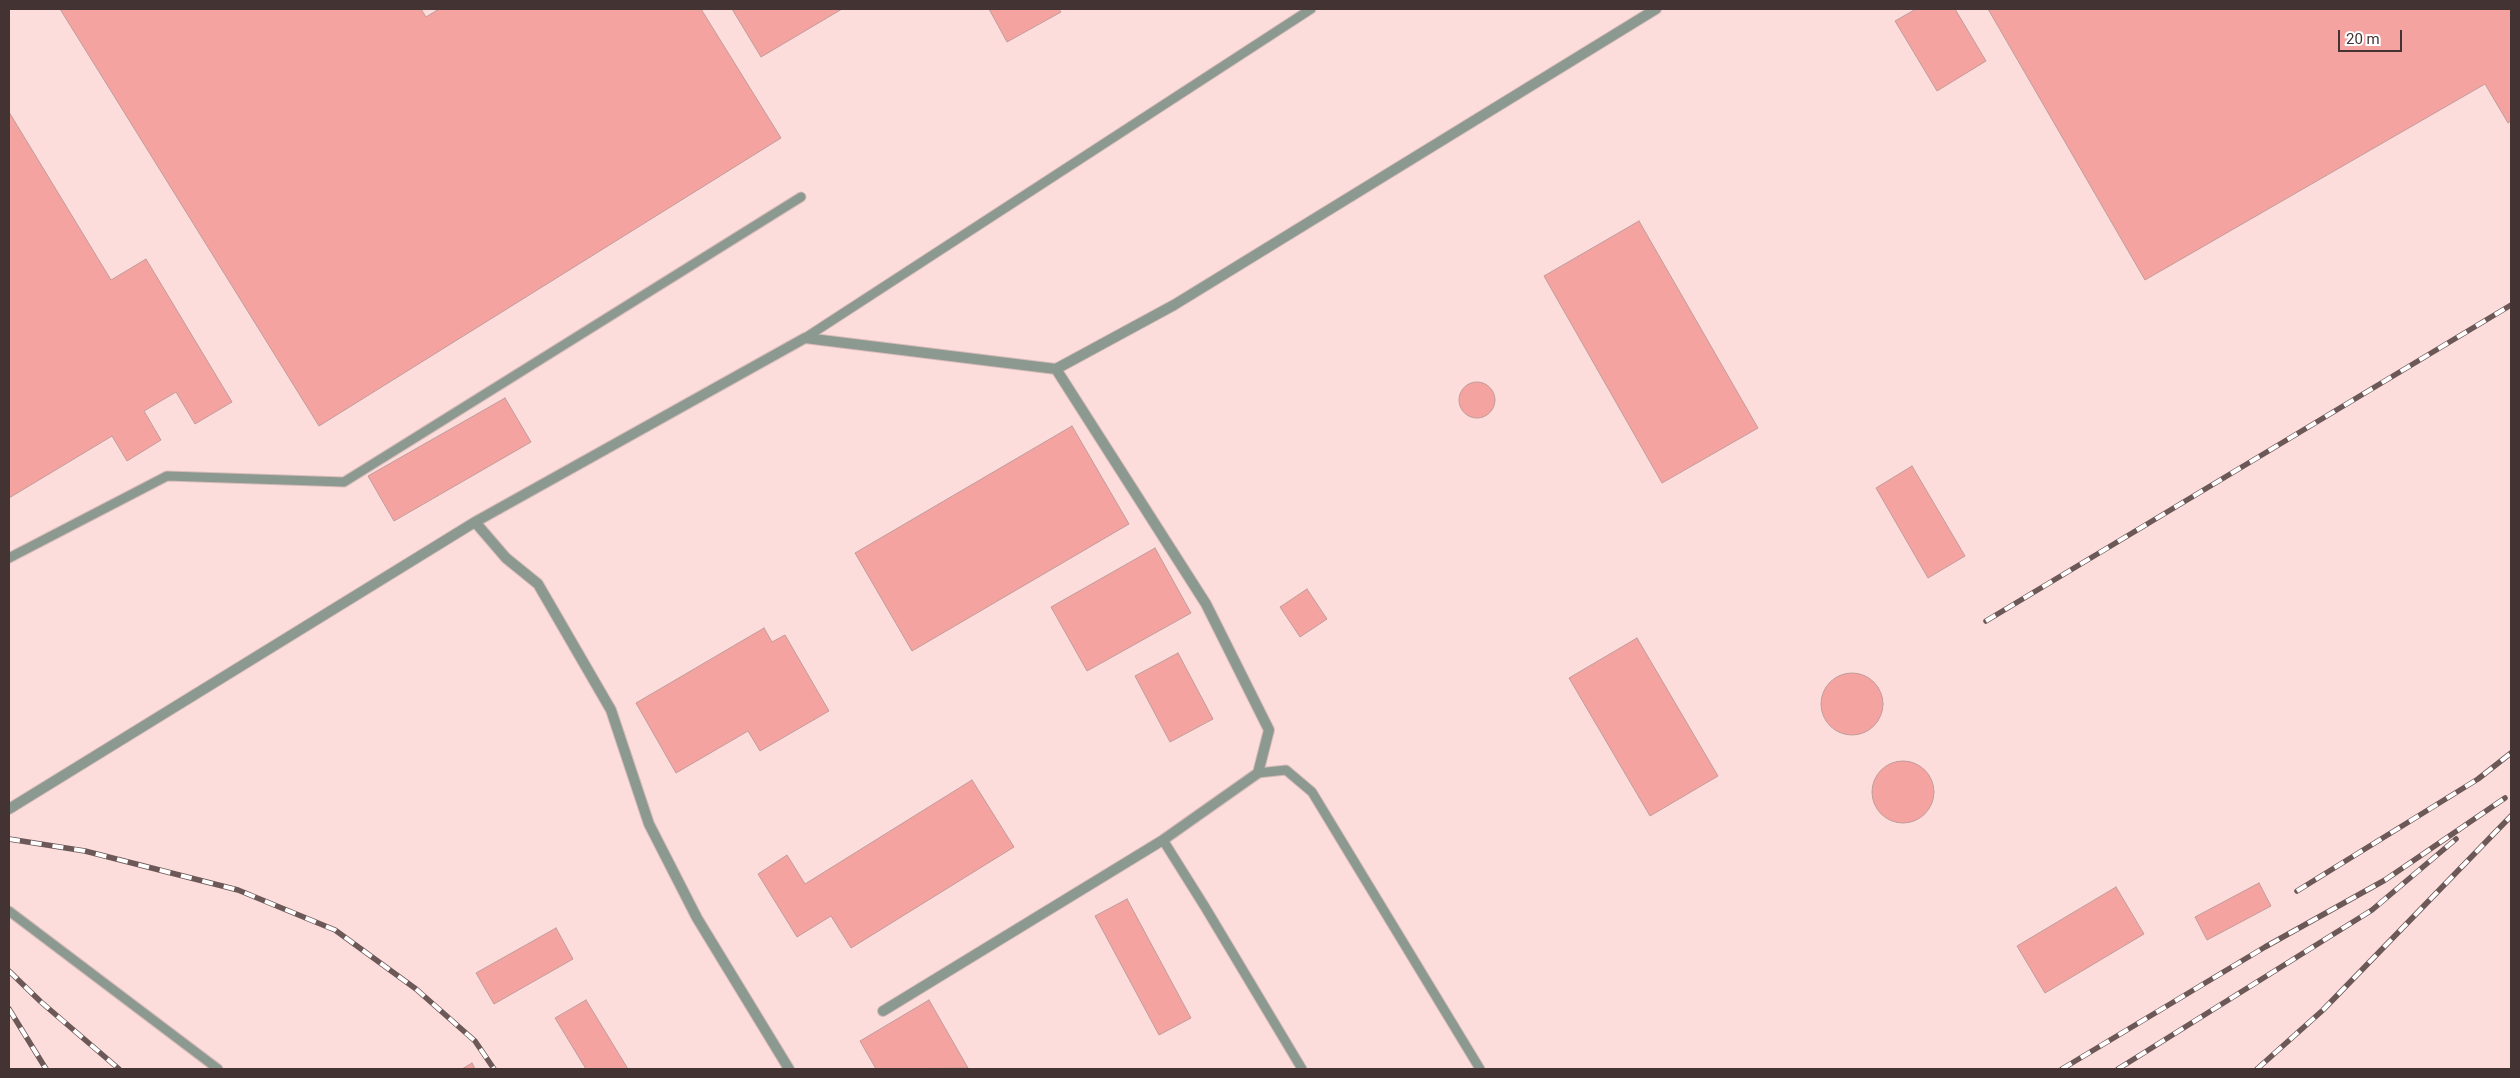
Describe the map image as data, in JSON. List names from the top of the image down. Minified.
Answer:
{"scale_bar":"20 m"}
